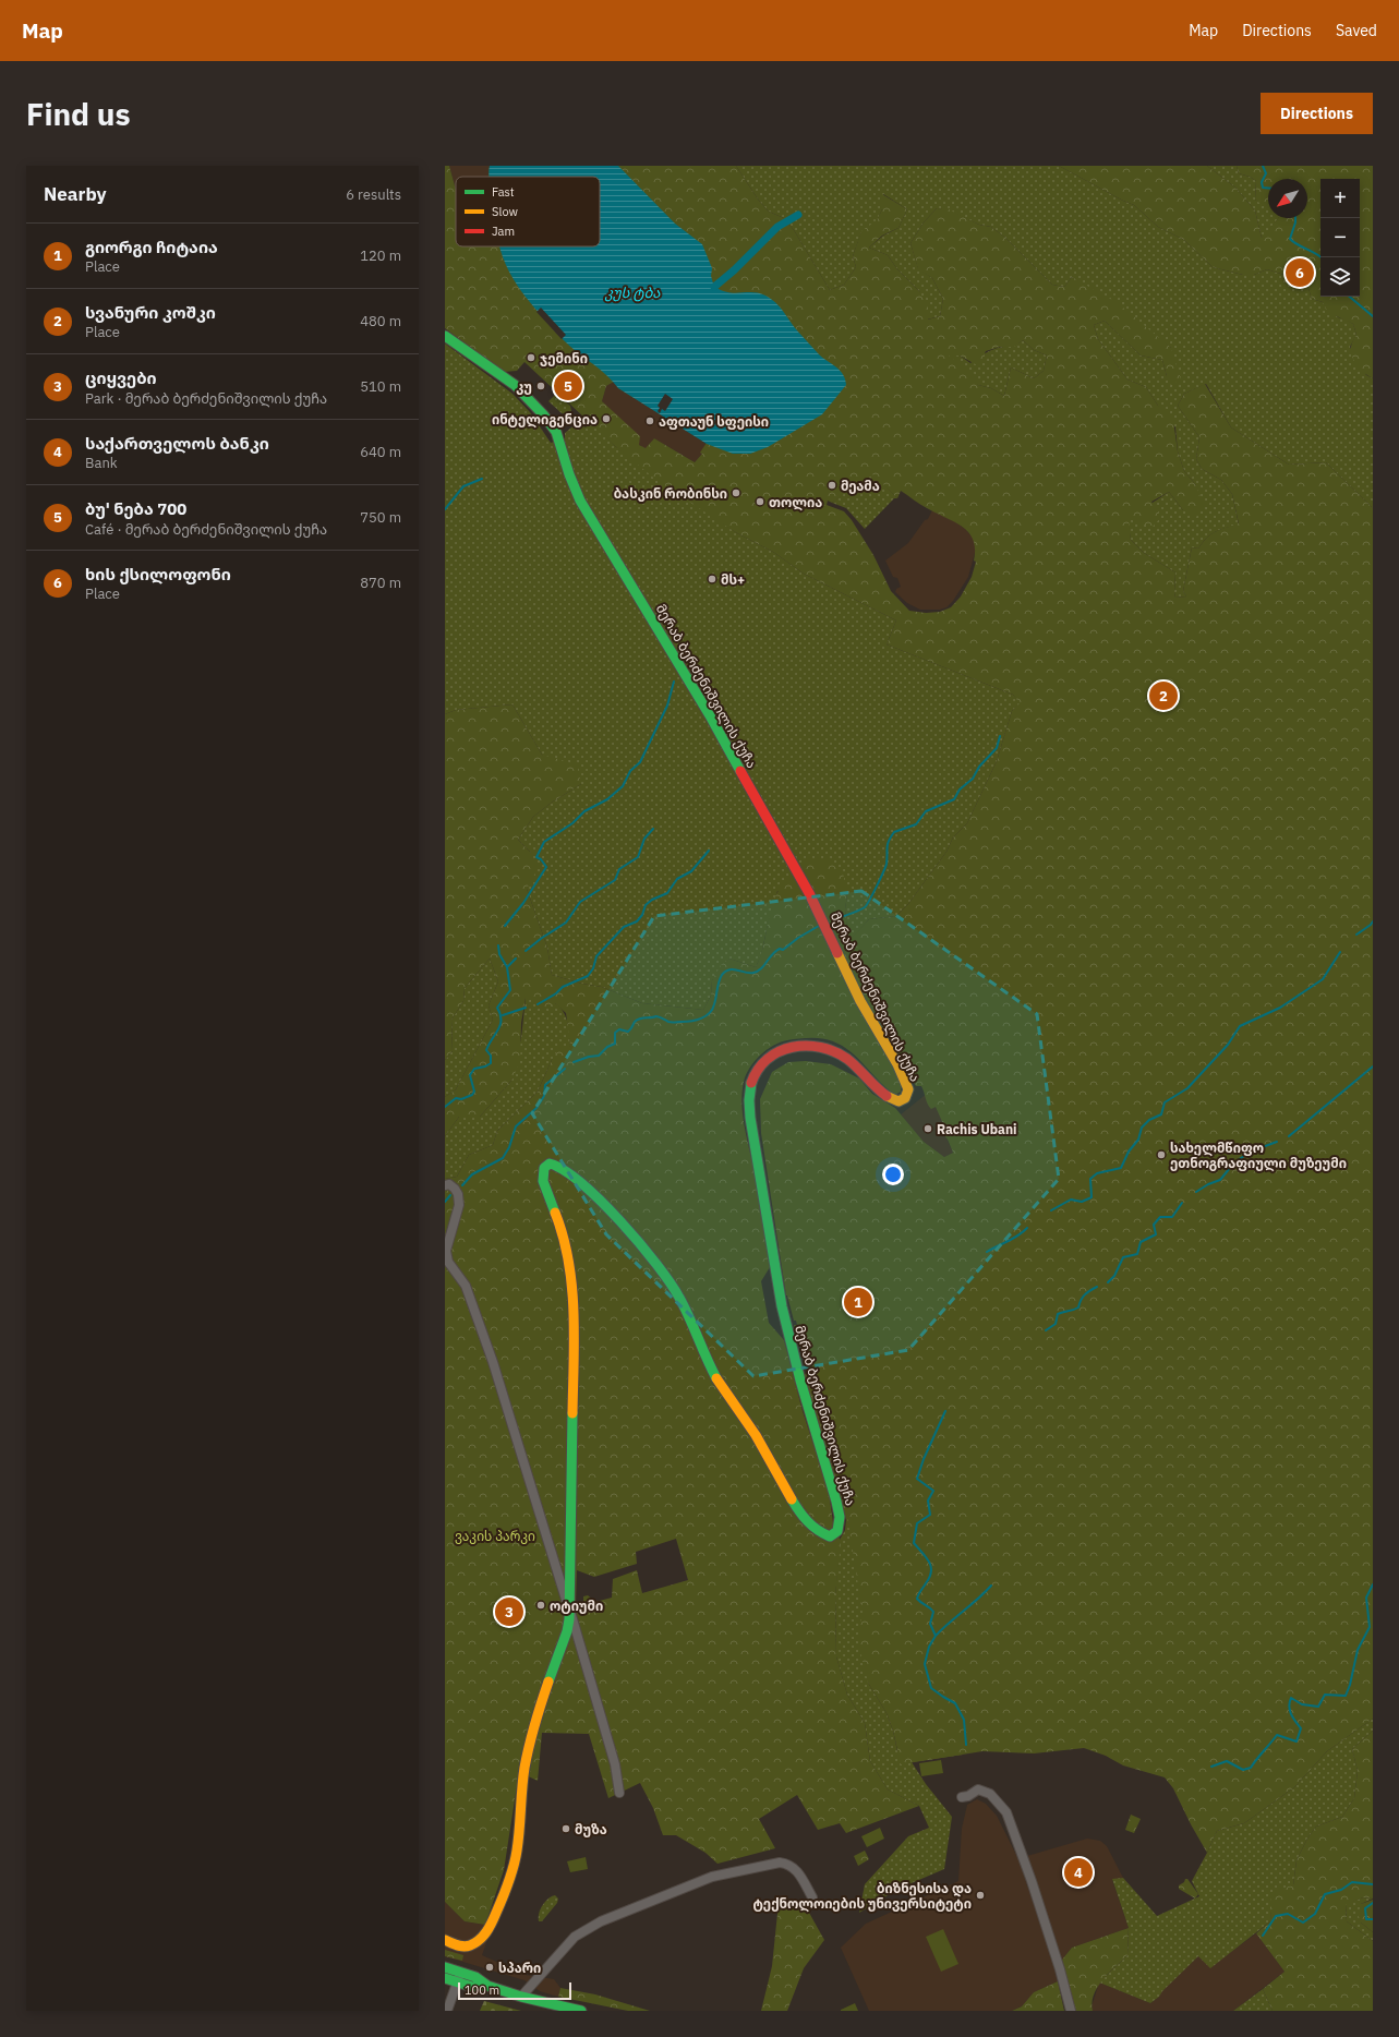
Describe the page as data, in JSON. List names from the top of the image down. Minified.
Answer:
{"streets":{"street":["მერაბ ბერძენიშვილის ქუჩა"]},"water":["კუს ტბა"],"parks":["ვაკის პარკი"],"places":["ჯემინი","კუ","ინტელიგენცია","აფთაუნ სფეისი","მეამა","ბასკინ რობინსი","თოლია","მს+","Rachis Ubani","სახელმწიფო ეთნოგრაფიული მუზეუმი","ოტიუმი","მუზა","ბიზნესისა და ტექნოლოიების უნივერსიტეტი","სპარი"],"legend":["Fast","Slow","Jam"],"scale_bar":"100 m","north":"bottom left","page":{"header":"Map","nav":["Map","Directions","Saved"],"buttons":"Directions","title":"Find us","heading":["Nearby","6 results"],"map_buttons":["+","−"],"list":[{"mark":"1","name":"გიორგი ჩიტაია","note":"Place","value":"120 m"},{"mark":"2","name":"სვანური კოშკი","note":"Place","value":"480 m"},{"mark":"3","name":"ციყვები","note":"Park · მერაბ ბერძენიშვილის ქუჩა","value":"510 m"},{"mark":"4","name":"საქართველოს ბანკი","note":"Bank","value":"640 m"},{"mark":"5","name":"ბუ' ნება 700","note":"Café · მერაბ ბერძენიშვილის ქუჩა","value":"750 m"},{"mark":"6","name":"ხის ქსილოფონი","note":"Place","value":"870 m"}],"pins":["6","5","2","1","3","4"],"scale":"100 m"}}
